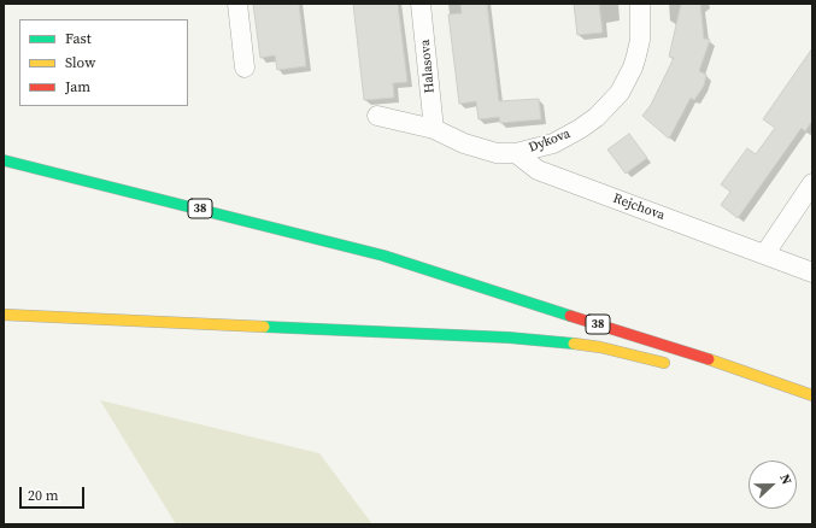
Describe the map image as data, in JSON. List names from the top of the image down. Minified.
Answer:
{"streets":{"main road":["38"],"street":["Halasova","Dykova","Rejchova"]},"crossings":[["Halasova","Dykova"],["Dykova","Rejchova"]],"legend":["Fast","Slow","Jam"],"scale_bar":"20 m","north":"right"}
